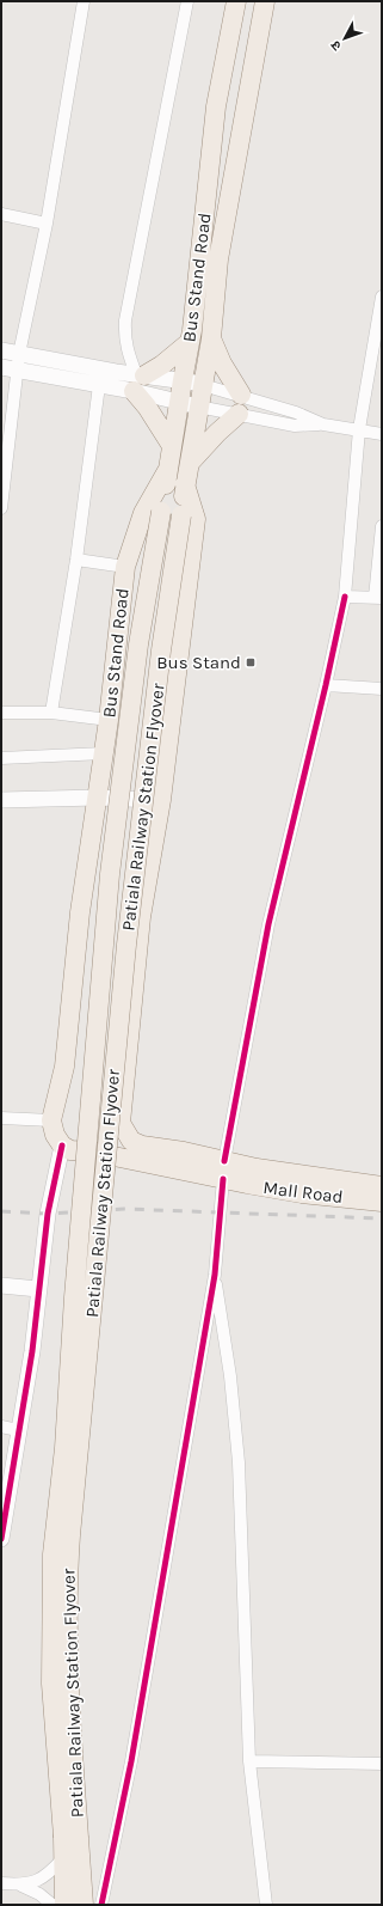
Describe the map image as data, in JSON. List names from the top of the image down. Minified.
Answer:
{"streets":{"main road":["Bus Stand Road","Patiala Railway Station Flyover","Mall Road"]},"crossings":[["Bus Stand Road","Patiala Railway Station Flyover"]],"places":{"transit":["Bus Stand"]},"north":"bottom left"}
